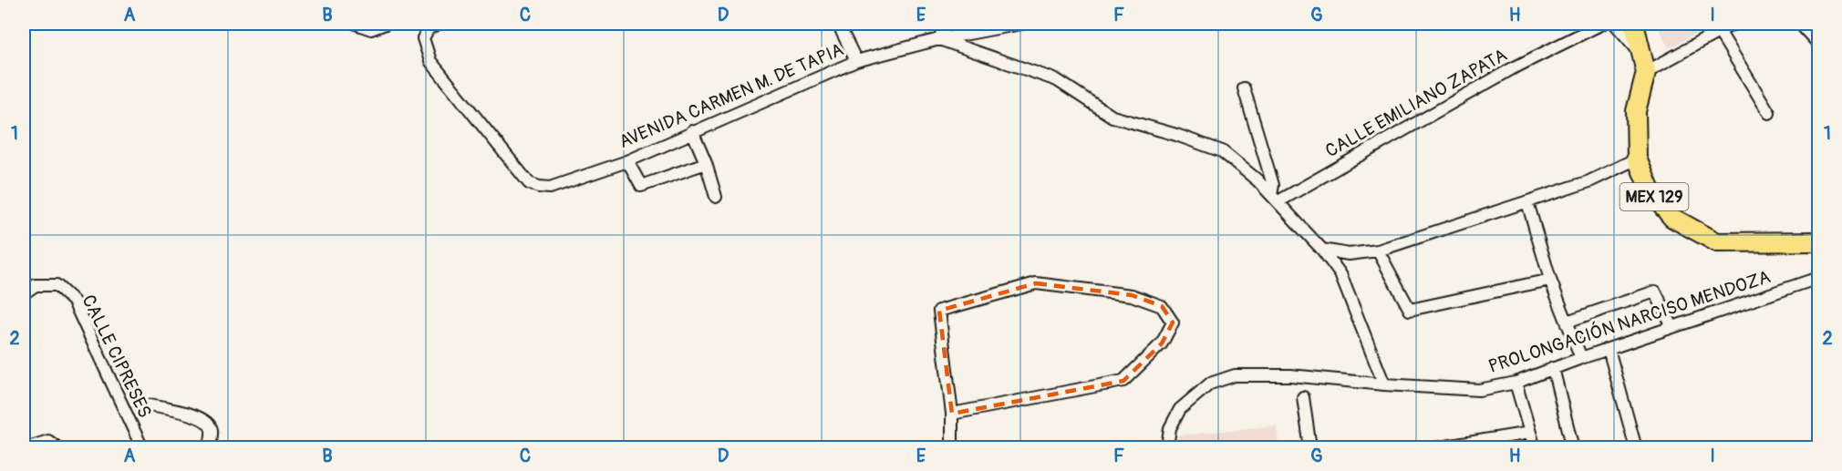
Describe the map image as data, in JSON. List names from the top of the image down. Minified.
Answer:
{"streets":{"main road":["MEX 129"],"street":["AVENIDA CARMEN M. DE TAPIA","CALLE EMILIANO ZAPATA","PROLONGACIÓN NARCISO MENDOZA","CALLE CIPRESES"]},"grid":{"columns":["A","B","C","D","E","F","G","H","I"],"rows":["1","2"]}}
